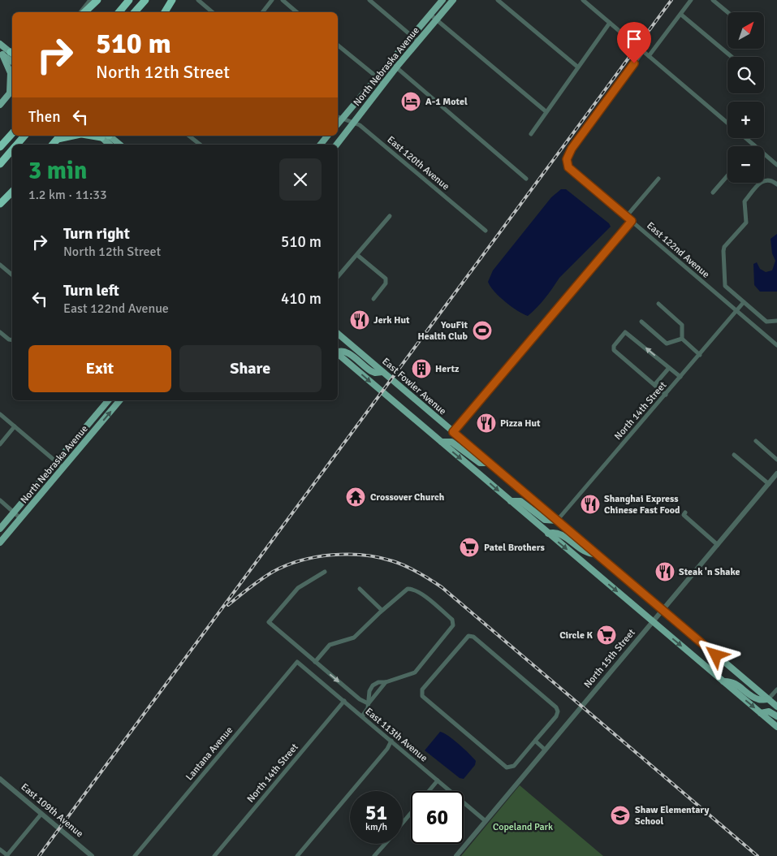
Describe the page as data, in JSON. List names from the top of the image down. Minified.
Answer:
{"streets":{"main road":["North Nebraska Avenue","East Fowler Avenue"],"street":["East 120th Avenue","East 122nd Avenue","North 14th Street","North 15th Street","East 113th Avenue","Lantana Avenue","East 109th Avenue"]},"crossings":[["North Nebraska Avenue","East 120th Avenue"],["East 122nd Avenue","North 14th Street"],["East Fowler Avenue","North 14th Street"],["East Fowler Avenue","North 15th Street"],["North 14th Street","East 113th Avenue"],["North 15th Street","East 113th Avenue"],["East 113th Avenue","Lantana Avenue"]],"parks":["Copeland Park"],"places":{"hotel":["A-1 Motel"],"restaurant":["Jerk Hut","Pizza Hut","Shanghai Express Chinese Fast Food","Steak 'n Shake"],"sports":["YouFit Health Club"],"building":["Hertz"],"temple":["Crossover Church"],"supermarket":["Patel Brothers","Circle K"],"school or university":["Shaw Elementary School"]},"north":"top right","page":{"map_buttons":["+","−"],"turn":["510 m","North 12th Street"],"then":"Then","heading":["3 min","1.2 km · 11:33"],"list":[{"name":"Turn right","note":"North 12th Street","value":"510 m"},{"name":"Turn left","note":"East 122nd Avenue","value":"410 m"}],"buttons":["Exit","Share"],"speed":"51 km/h","limit":"60"}}
